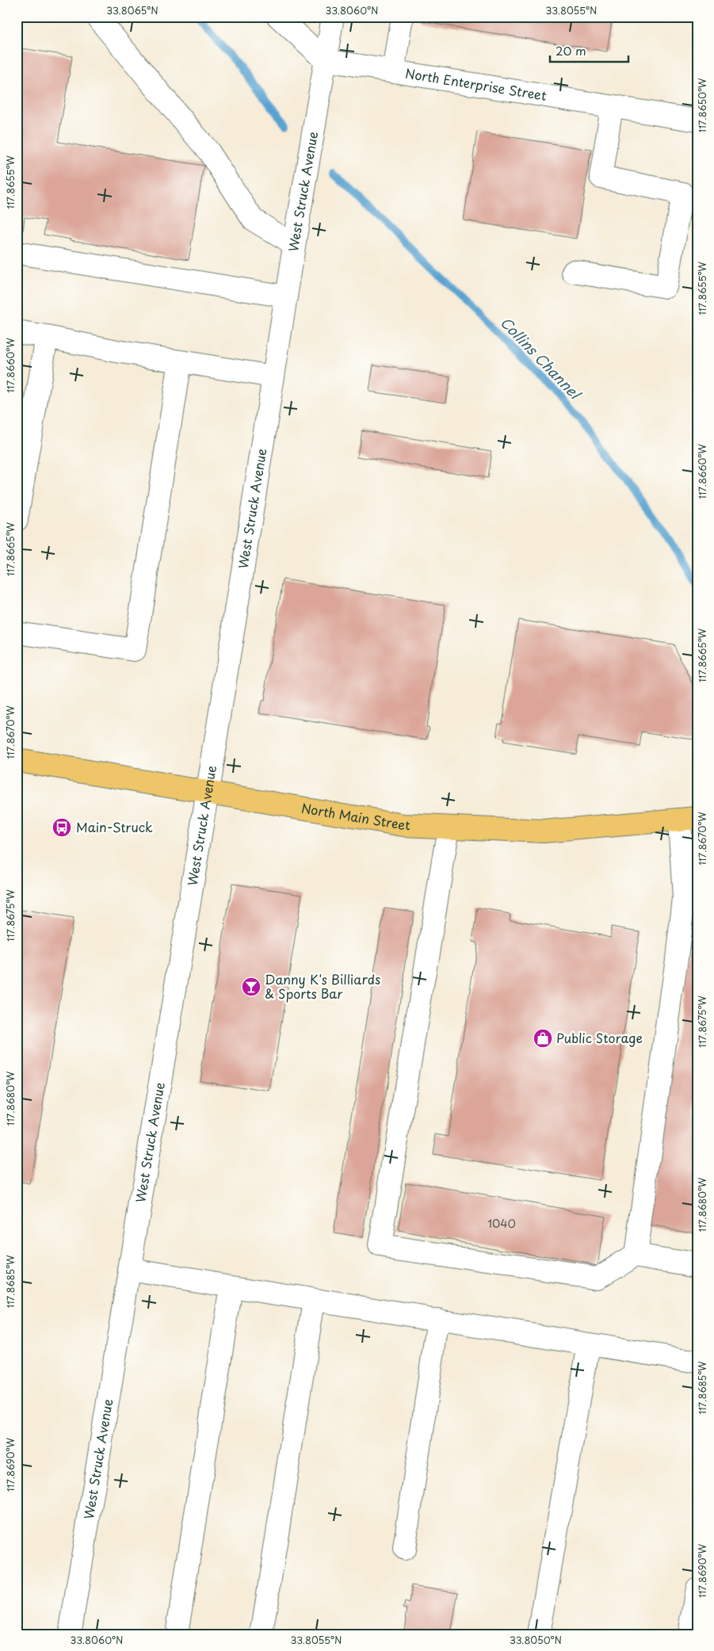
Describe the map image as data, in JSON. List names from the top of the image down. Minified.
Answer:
{"streets":{"main road":["North Main Street"],"street":["North Enterprise Street","West Struck Avenue"]},"crossings":[["North Enterprise Street","West Struck Avenue"],["West Struck Avenue","North Main Street"]],"water":["Collins Channel"],"places":{"bus stop":["Main-Struck"],"bar":["Danny K's Billiards & Sports Bar"],"shop":["Public Storage"]},"house_numbers":["1040"],"scale_bar":"20 m","coordinates":["33.8065°N","33.8060°N","33.8055°N","117.8650°W","117.8655°W","117.8660°W","117.8665°W","117.8670°W","117.8675°W","117.8680°W","117.8685°W","117.8690°W","33.8050°N"]}
